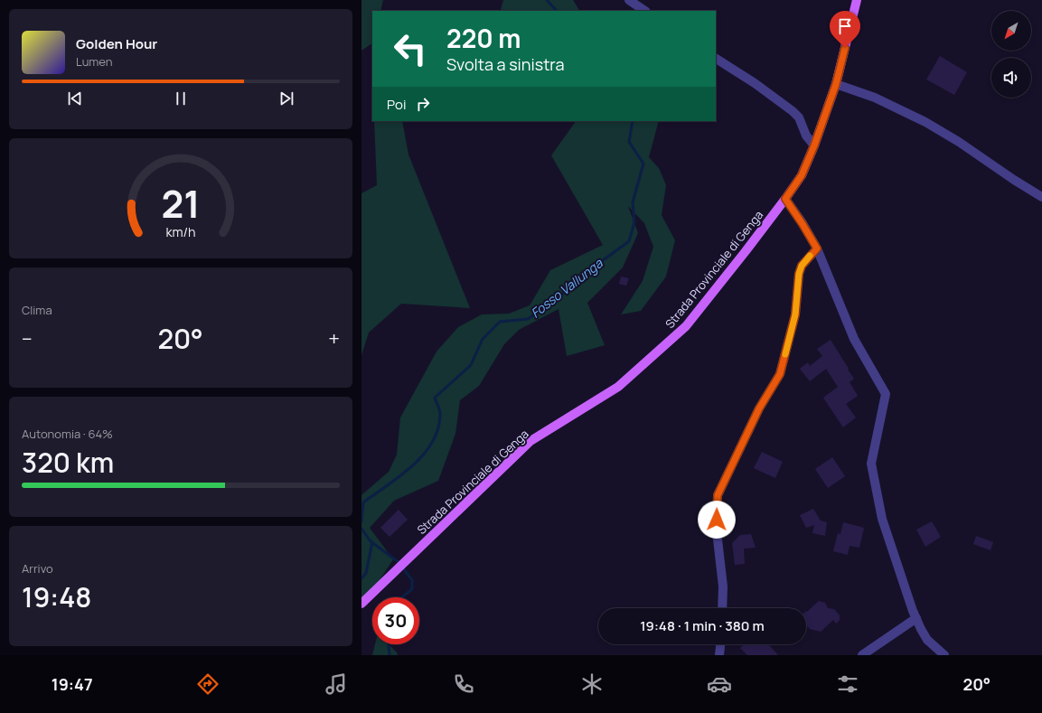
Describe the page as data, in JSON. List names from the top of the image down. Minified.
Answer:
{"streets":{"main road":["Strada Provinciale di Genga"]},"water":["Fosso Vallunga"],"north":"bottom left","page":{"turn":["220 m","Svolta a sinistra"],"song":["Golden Hour","Lumen"],"then":"Poi","tile":["Clima",["Autonomia · 64%","320 km"],["Arrivo","19:48"]],"heat":["−","20°","+"],"limit":"30","trip":"19:48 · 1 min · 380 m","tabs":["19:47","20°"],"gauge":["21","km/h"]}}
